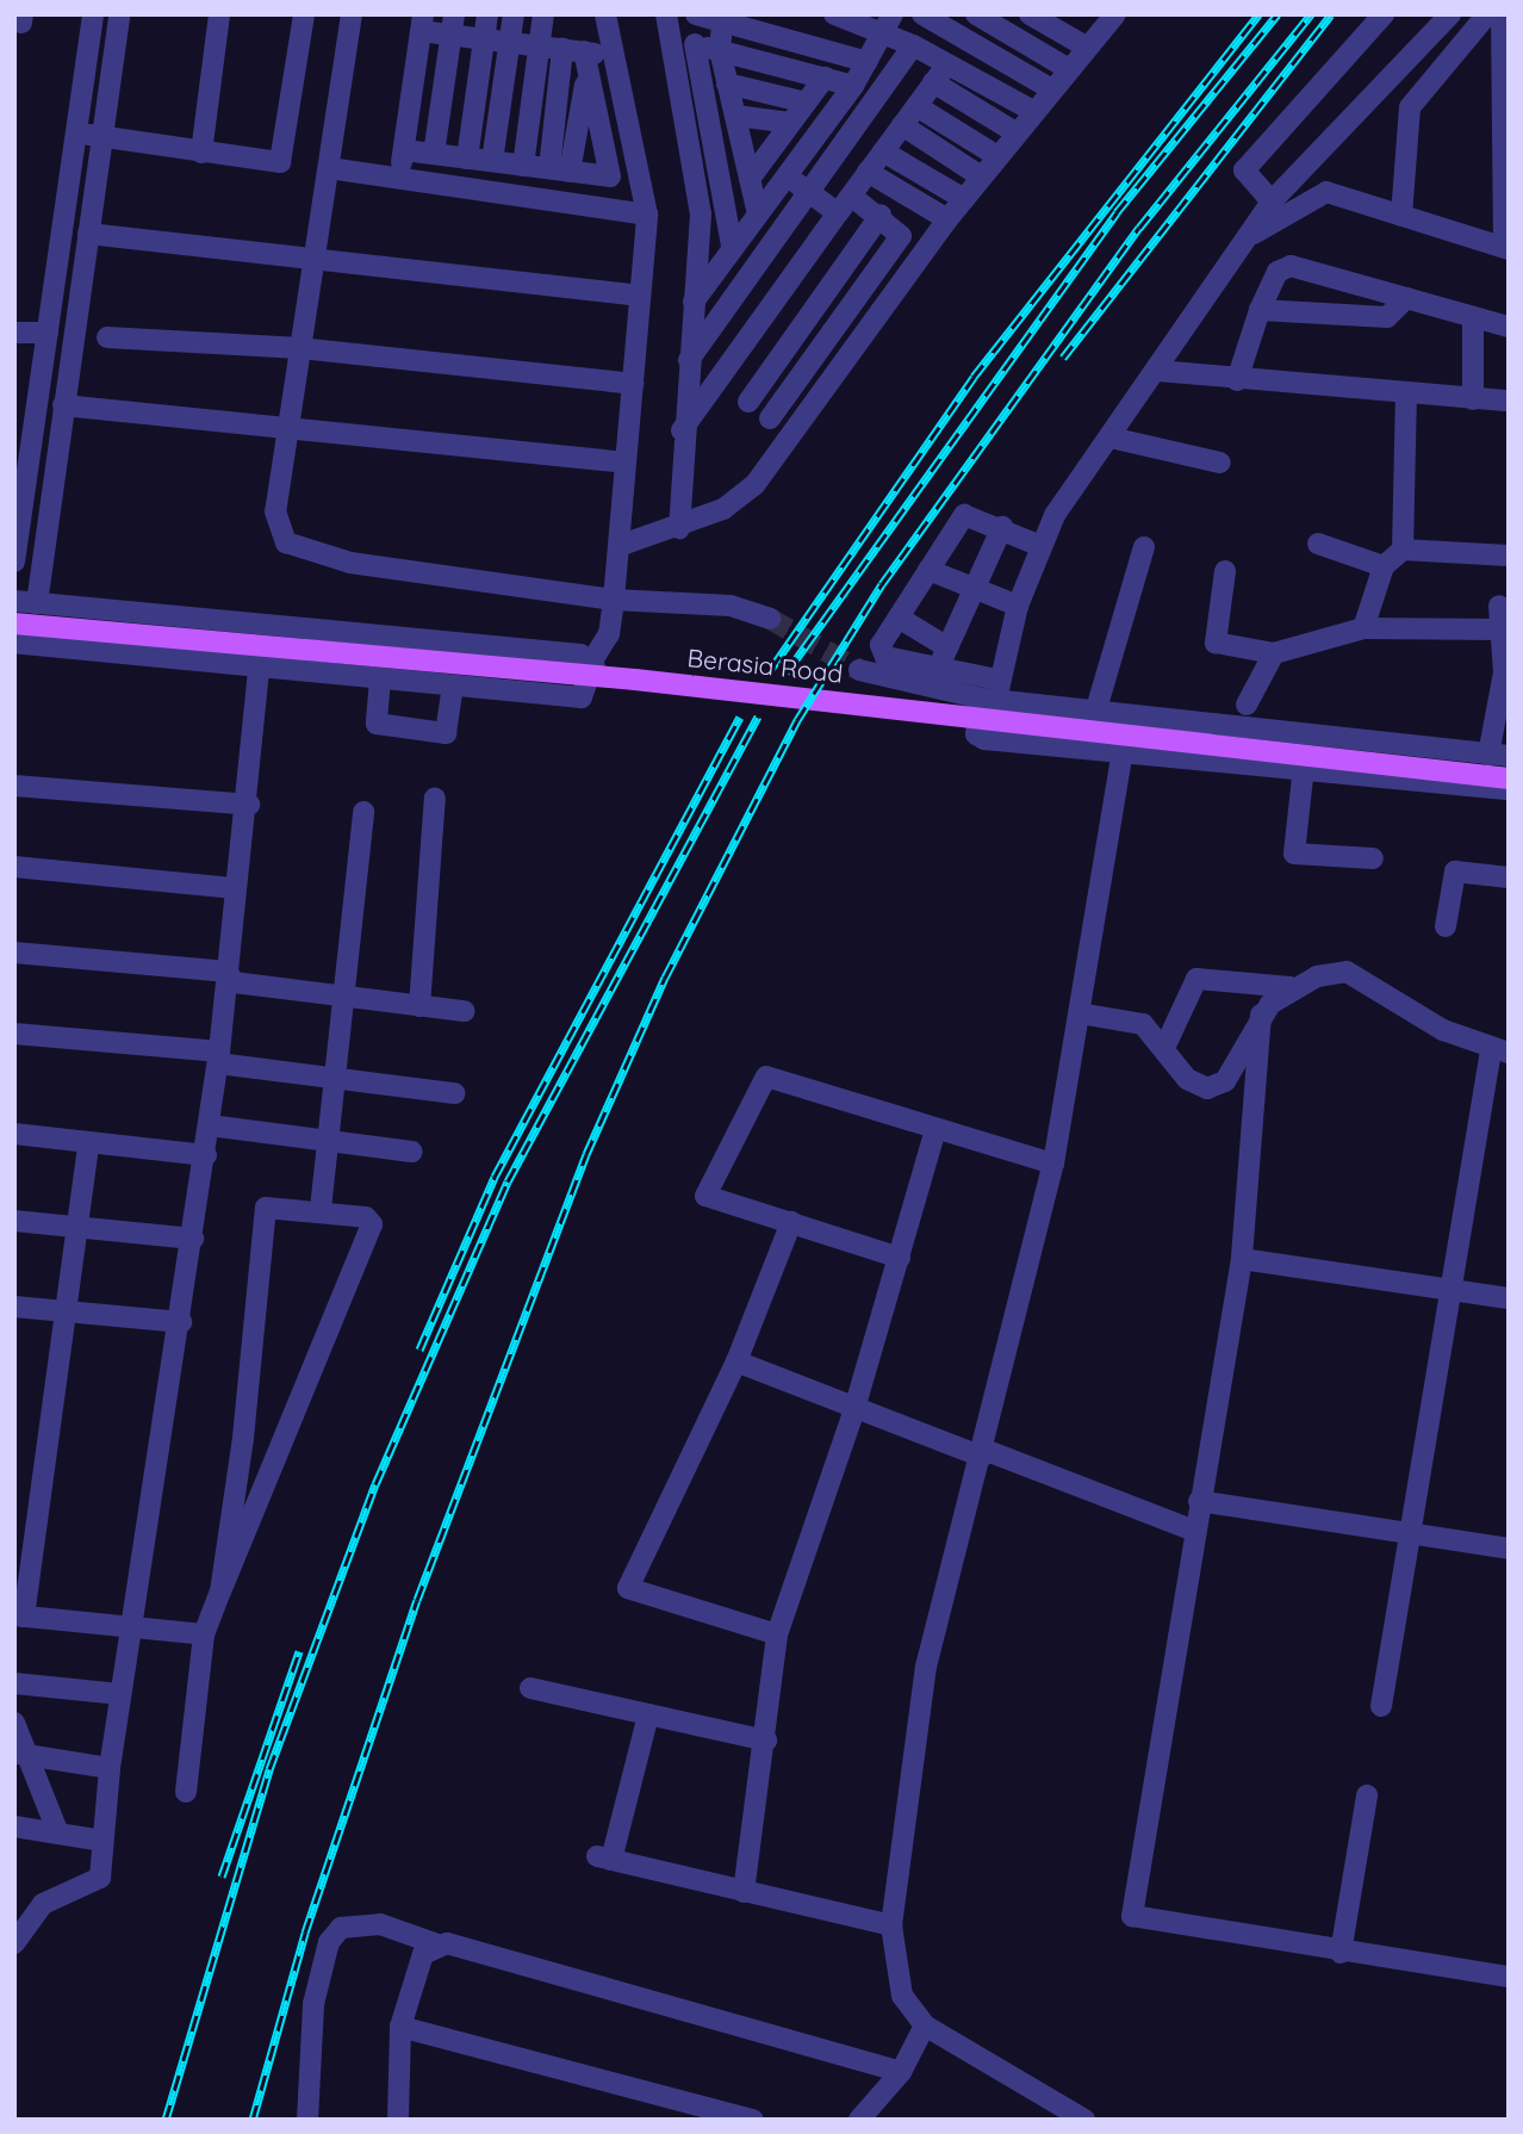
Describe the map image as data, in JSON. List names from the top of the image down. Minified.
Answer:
{"streets":{"main road":["Berasia Road"]}}
